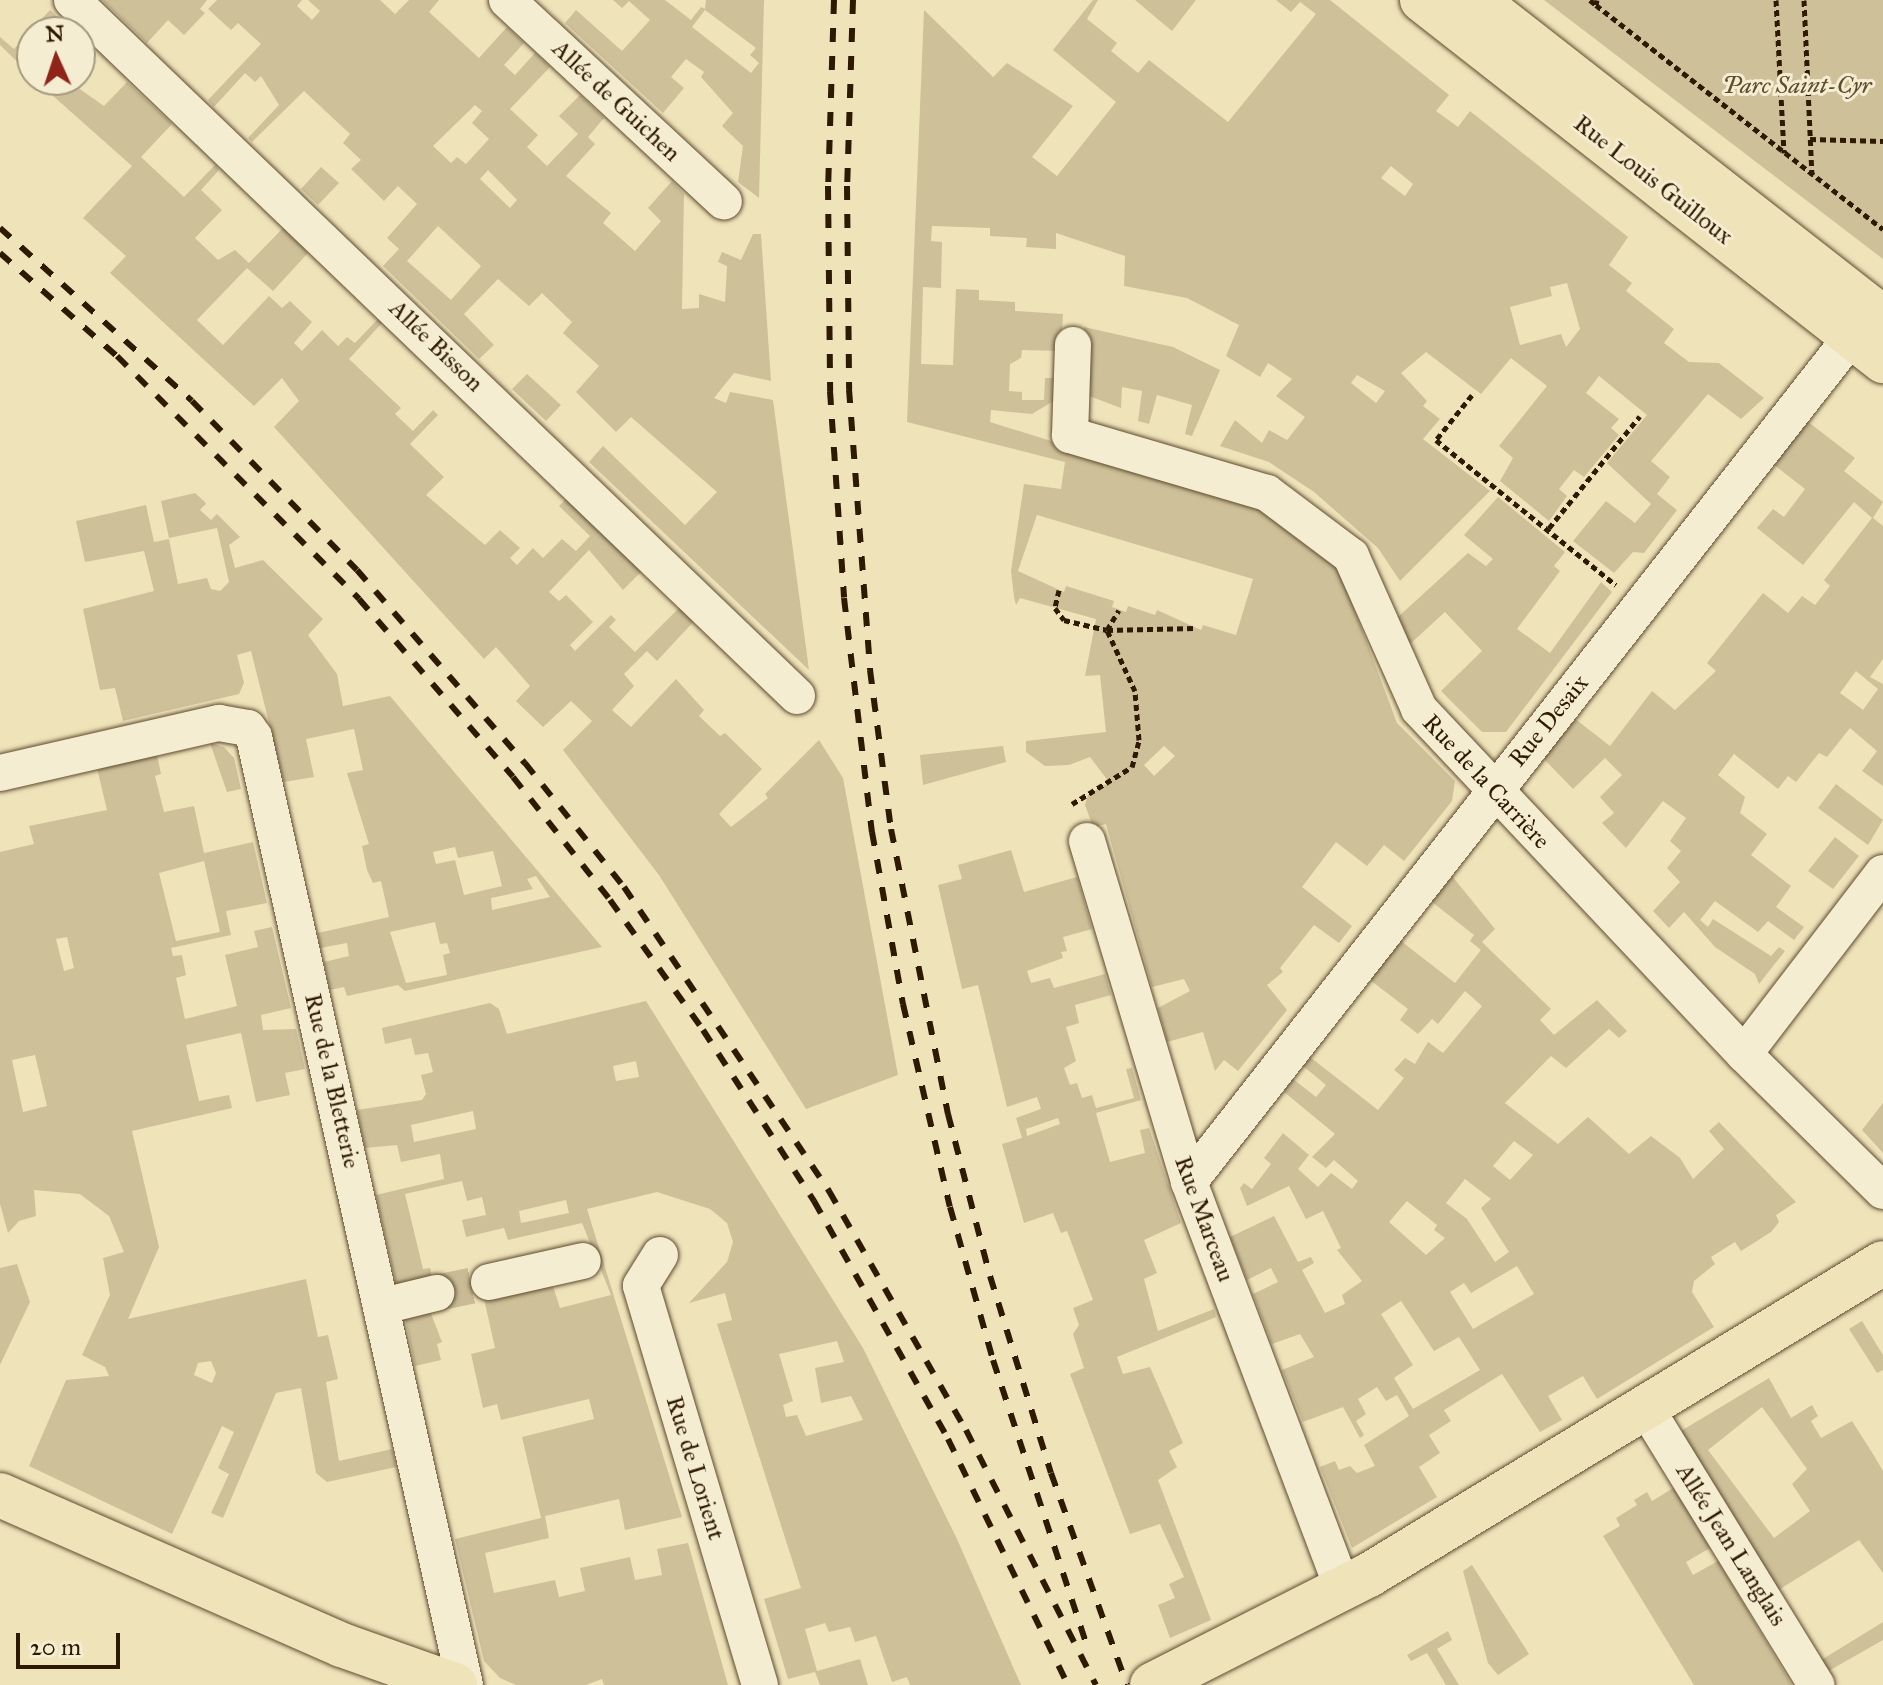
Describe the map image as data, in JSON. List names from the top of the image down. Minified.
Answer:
{"streets":{"main road":["Rue Louis Guilloux"],"street":["Allée de Guichen","Allée Bisson","Rue Desaix","Rue de la Carrière","Rue de la Bletterie","Rue Marceau","Rue de Lorient","Allée Jean Langlais"]},"crossings":[["Rue Louis Guilloux","Rue Desaix"],["Rue Desaix","Rue de la Carrière"],["Rue Desaix","Rue Marceau"]],"parks":["Parc Saint-Cyr"],"scale_bar":"20 m","north":"top"}
